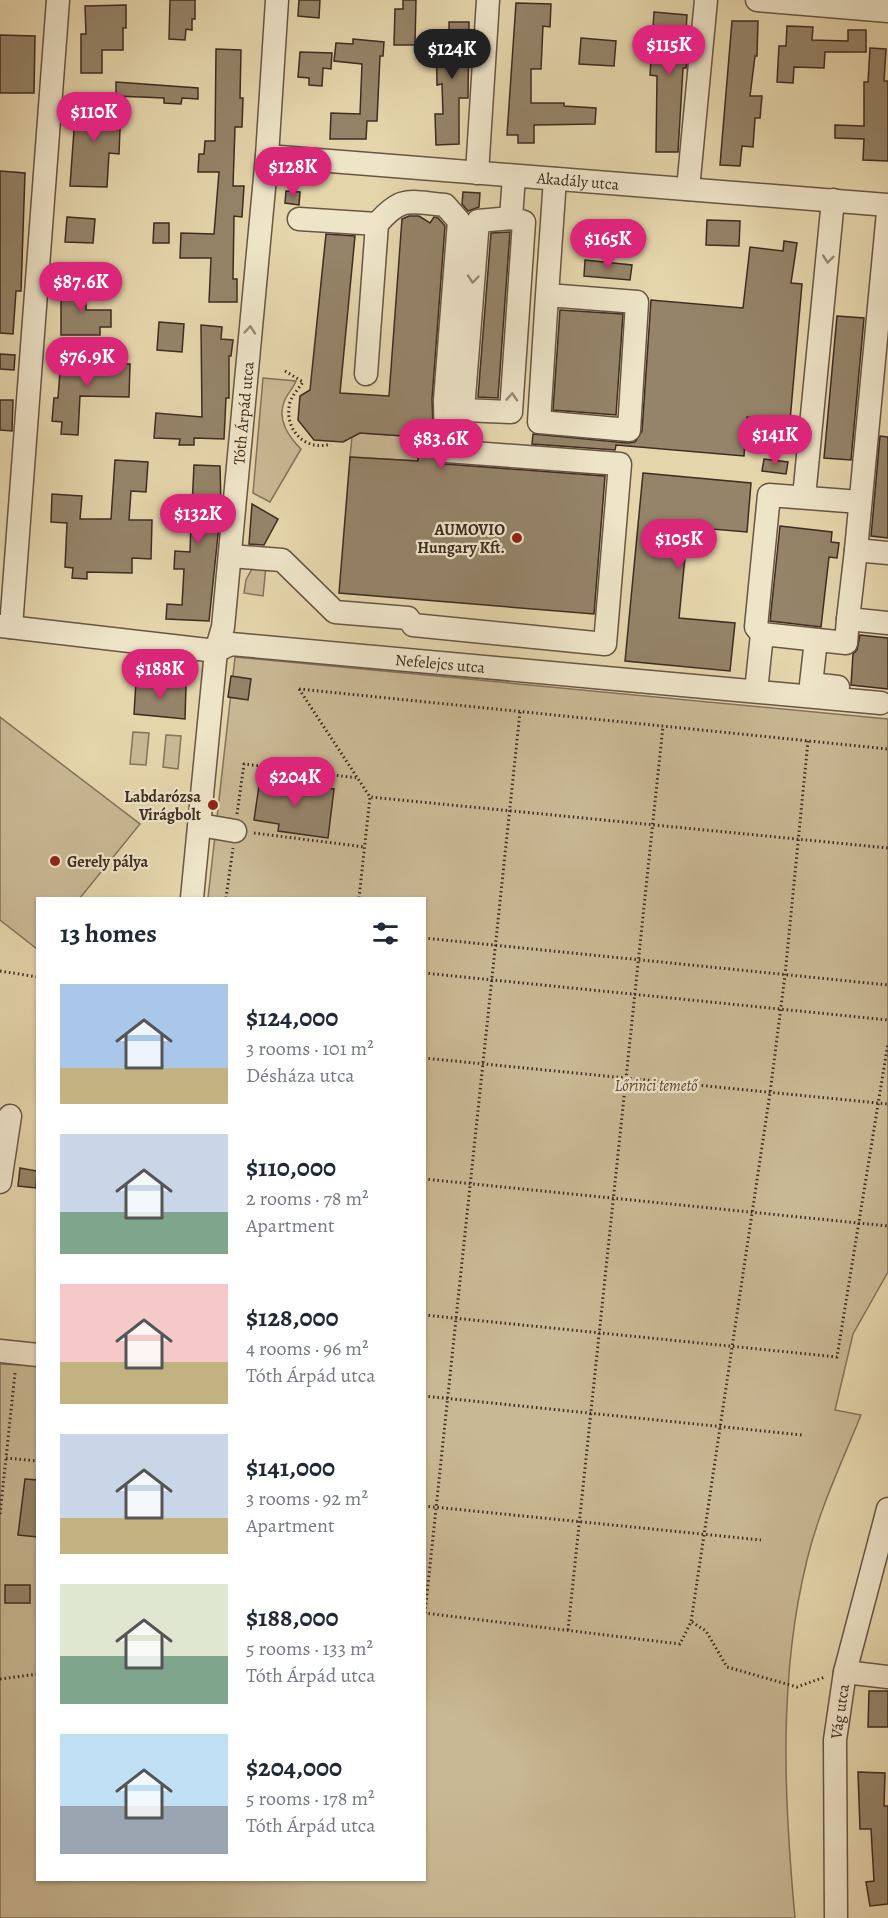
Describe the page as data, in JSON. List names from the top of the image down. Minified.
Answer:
{"streets":{"street":["Akadály utca","Tóth Árpád utca","Nefelejcs utca","Vág utca"]},"crossings":[["Akadály utca","Tóth Árpád utca"],["Tóth Árpád utca","Nefelejcs utca"]],"parks":["Lőrinci temető"],"places":["AUMOVIO Hungary Kft.","Labdarózsa Virágbolt","Gerely pálya"],"page":{"price":["$115K","$124K","$110K","$128K","$165K","$87.6K","$76.9K","$141K","$83.6K","$132K","$105K","$188K","$204K"],"heading":"13 homes","list":[{"name":"$124,000","note":"3 rooms · 101 m² · Désháza utca"},{"name":"$110,000","note":"2 rooms · 78 m² · Apartment"},{"name":"$128,000","note":"4 rooms · 96 m² · Tóth Árpád utca"},{"name":"$141,000","note":"3 rooms · 92 m² · Apartment"},{"name":"$188,000","note":"5 rooms · 133 m² · Tóth Árpád utca"},{"name":"$204,000","note":"5 rooms · 178 m² · Tóth Árpád utca"}]}}
